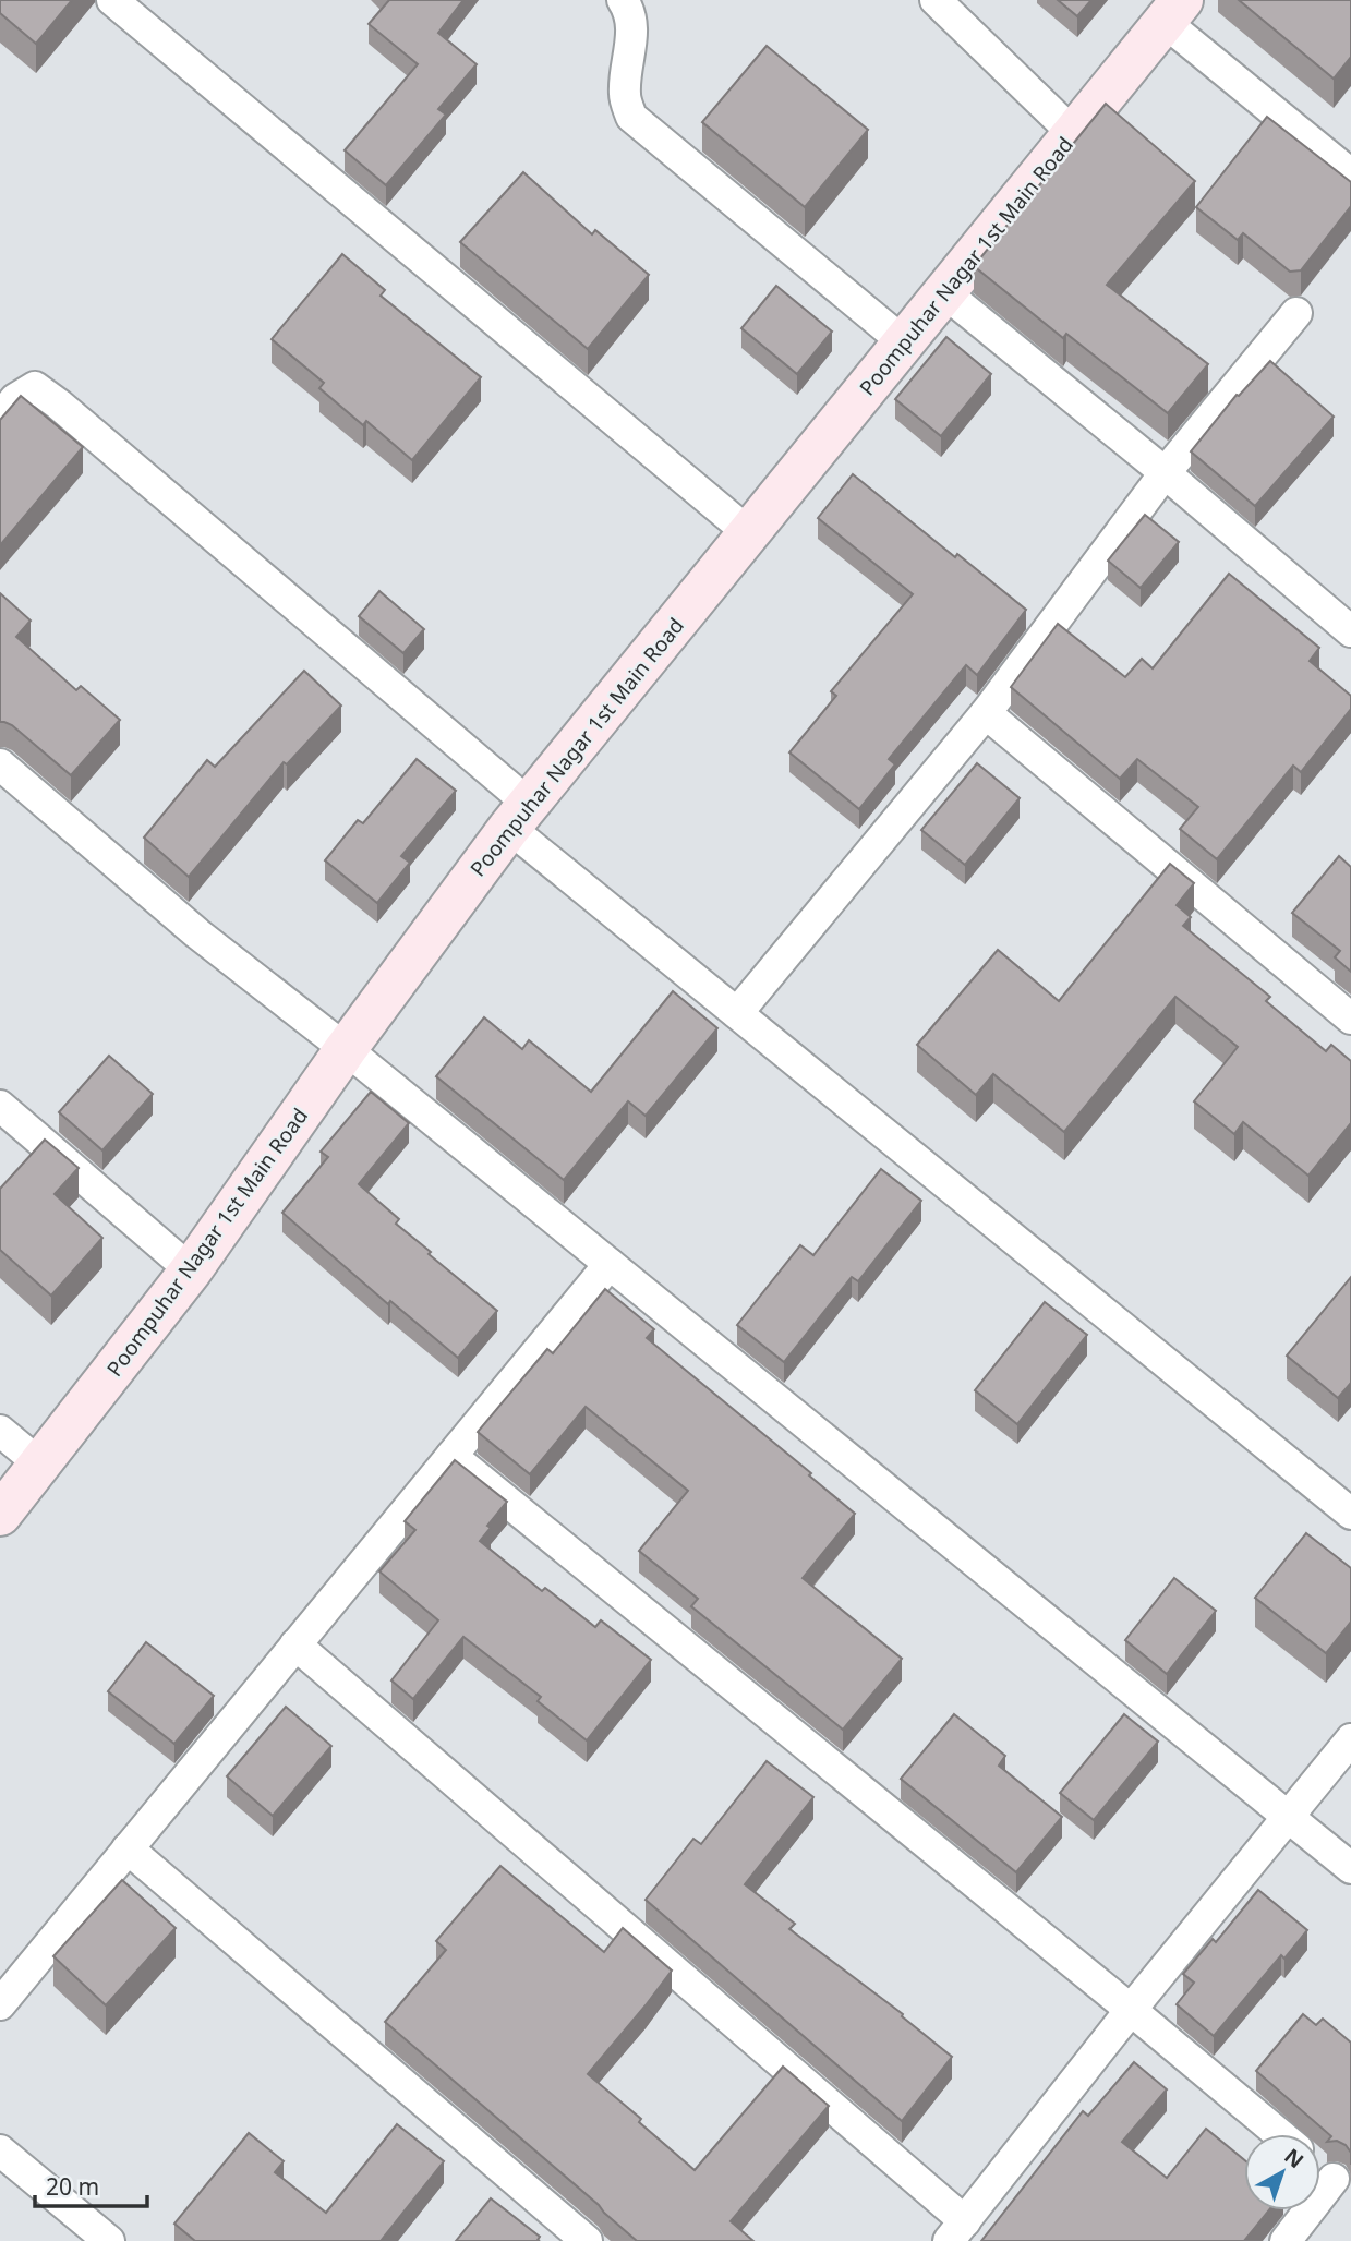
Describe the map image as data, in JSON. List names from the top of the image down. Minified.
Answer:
{"streets":{"main road":["Poompuhar Nagar 1st Main Road"]},"scale_bar":"20 m","north":"top right"}
